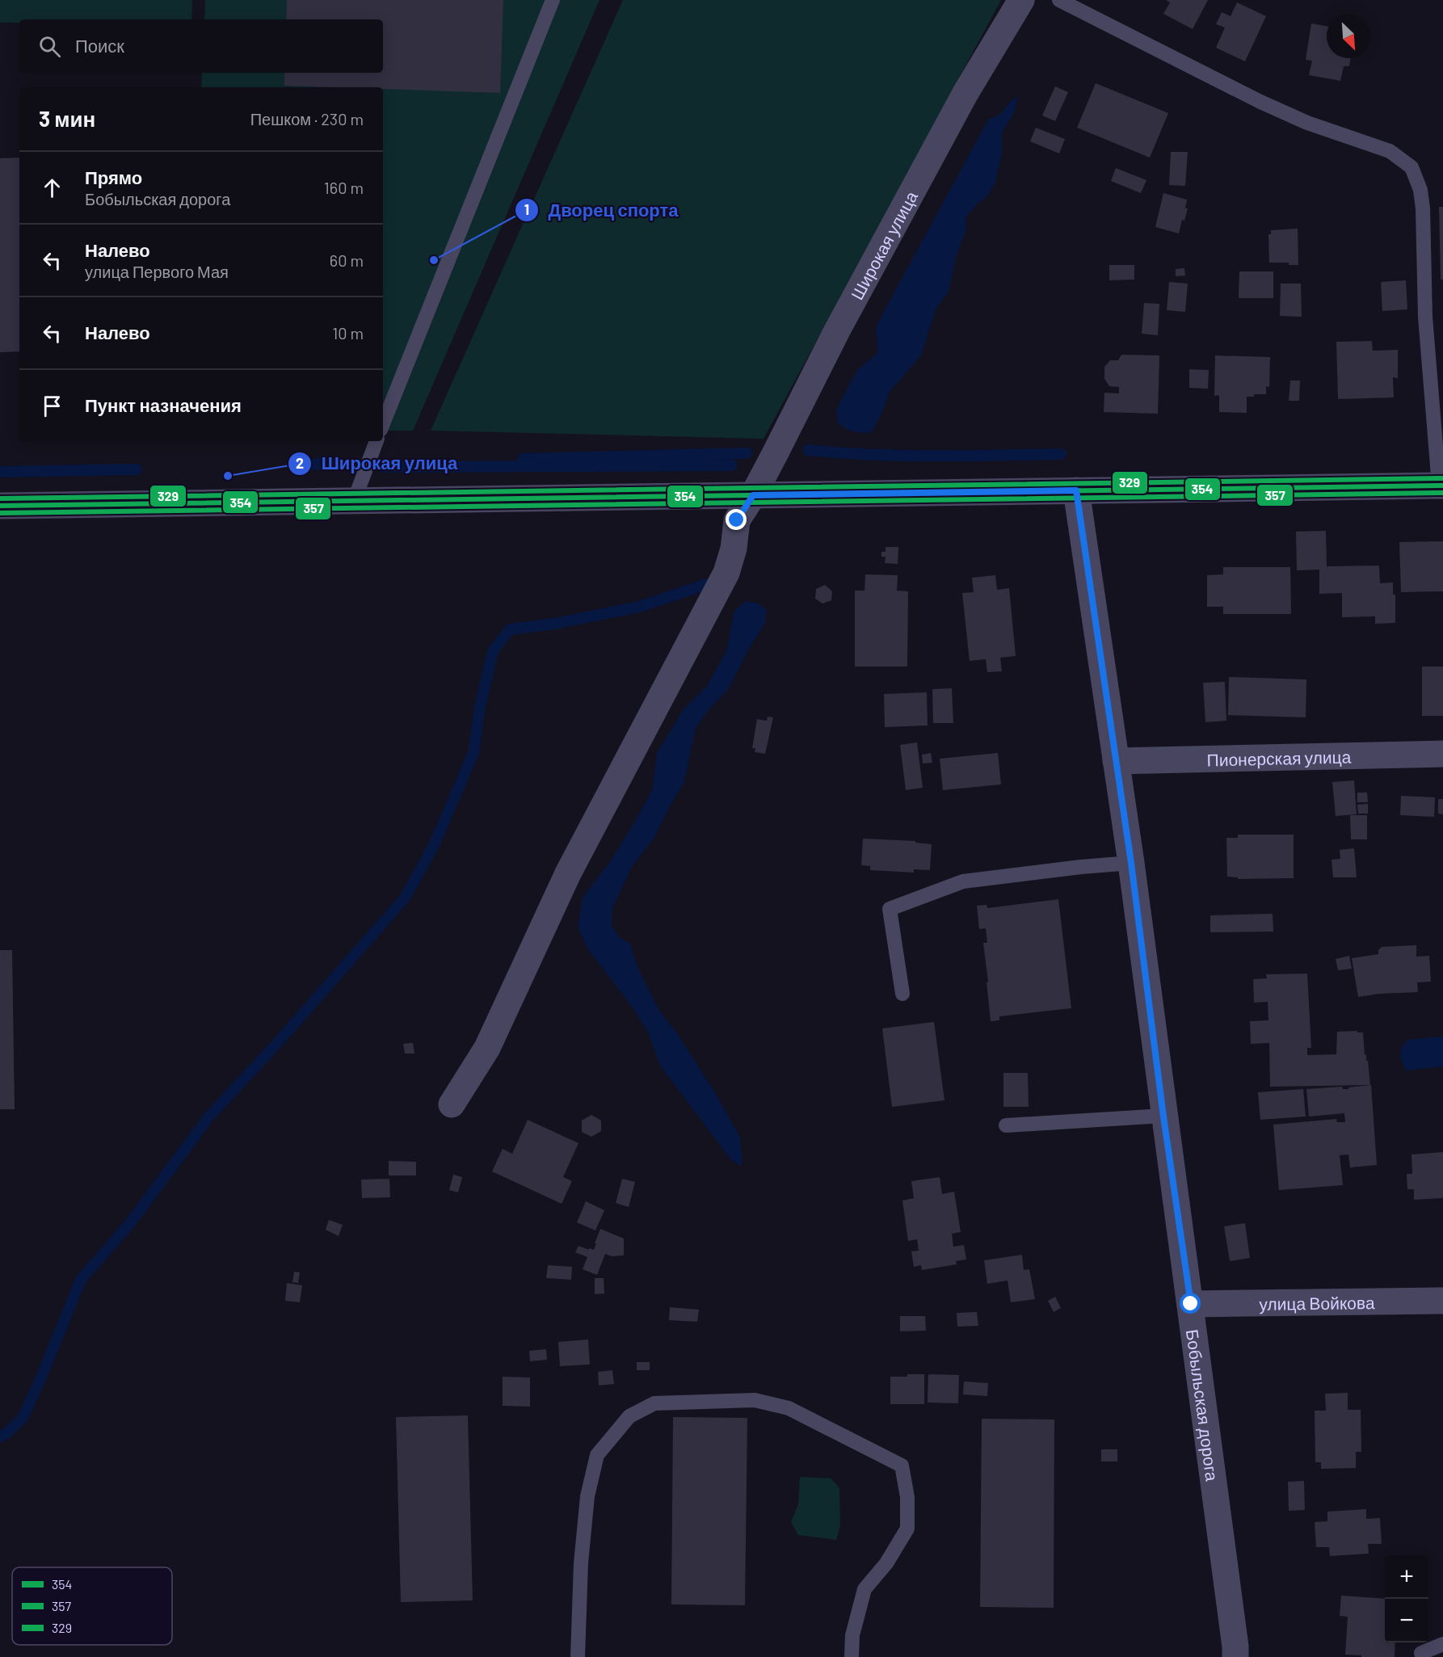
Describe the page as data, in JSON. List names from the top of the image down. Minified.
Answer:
{"streets":{"street":["Широкая улица","Пионерская улица","улица Войкова","Бобыльская дорога"]},"crossings":[["Пионерская улица","Бобыльская дорога"],["улица Войкова","Бобыльская дорога"]],"places":["Дворец спорта","Широкая улица"],"lines":["transit line 329","transit line 354","transit line 357"],"legend":["354","357","329"],"north":"bottom right","page":{"search":"Поиск","heading":["3 мин","Пешком · 230 m"],"list":[["Прямо","Бобыльская дорога","160 m"],["Налево","улица Первого Мая","60 m"],["Налево","10 m"],"Пункт назначения"],"map_buttons":["+","−"]}}
